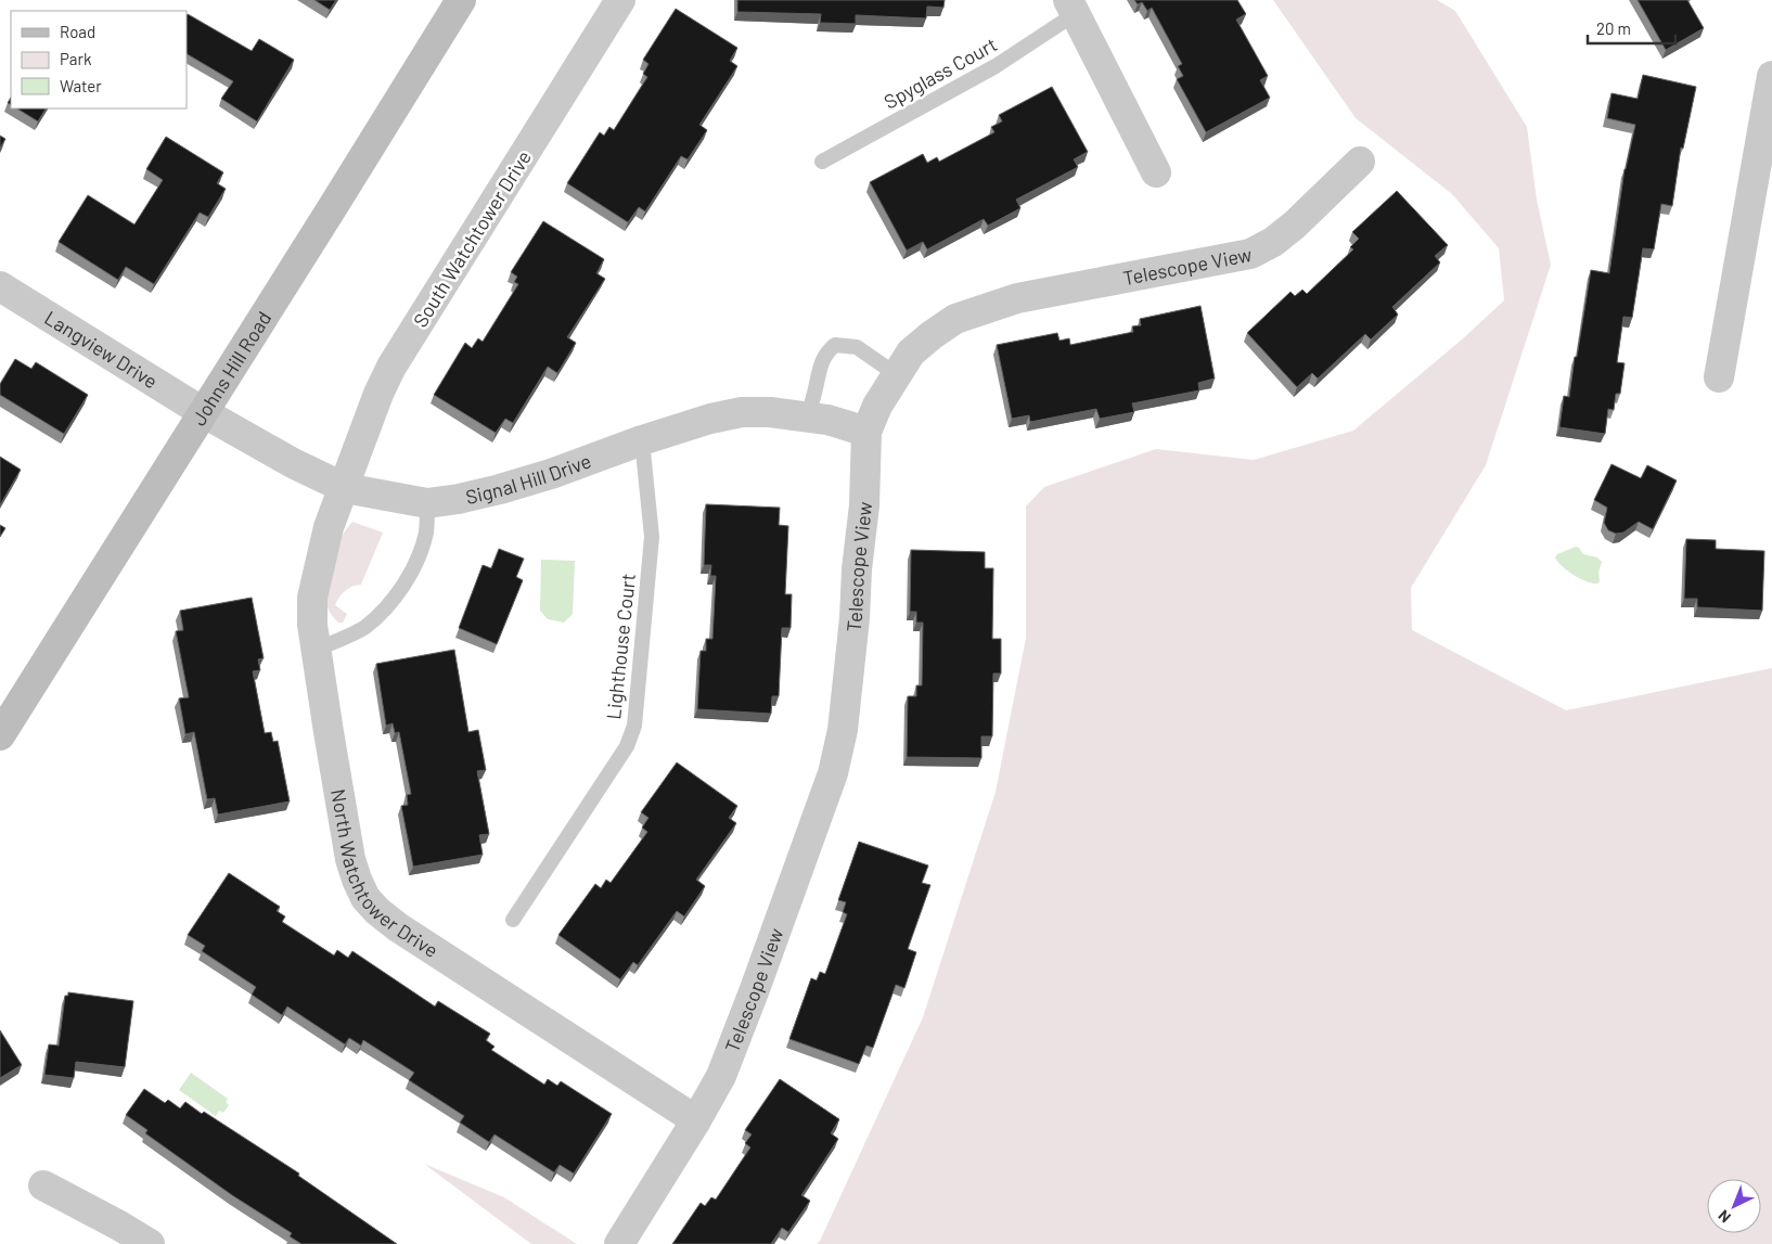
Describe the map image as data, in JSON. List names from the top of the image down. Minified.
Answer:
{"streets":{"main road":["Johns Hill Road"],"street":["South Watchtower Drive","Telescope View","Langview Drive","Signal Hill Drive","North Watchtower Drive"],"lane":["Spyglass Court","Lighthouse Court"]},"crossings":[["South Watchtower Drive","Signal Hill Drive"],["South Watchtower Drive","North Watchtower Drive"],["Telescope View","Signal Hill Drive"],["Telescope View","North Watchtower Drive"],["Langview Drive","Johns Hill Road"],["Langview Drive","Signal Hill Drive"],["Johns Hill Road","Signal Hill Drive"],["Signal Hill Drive","Lighthouse Court"],["Signal Hill Drive","North Watchtower Drive"]],"legend":["Road","Park","Water"],"scale_bar":"20 m","north":"bottom left"}
